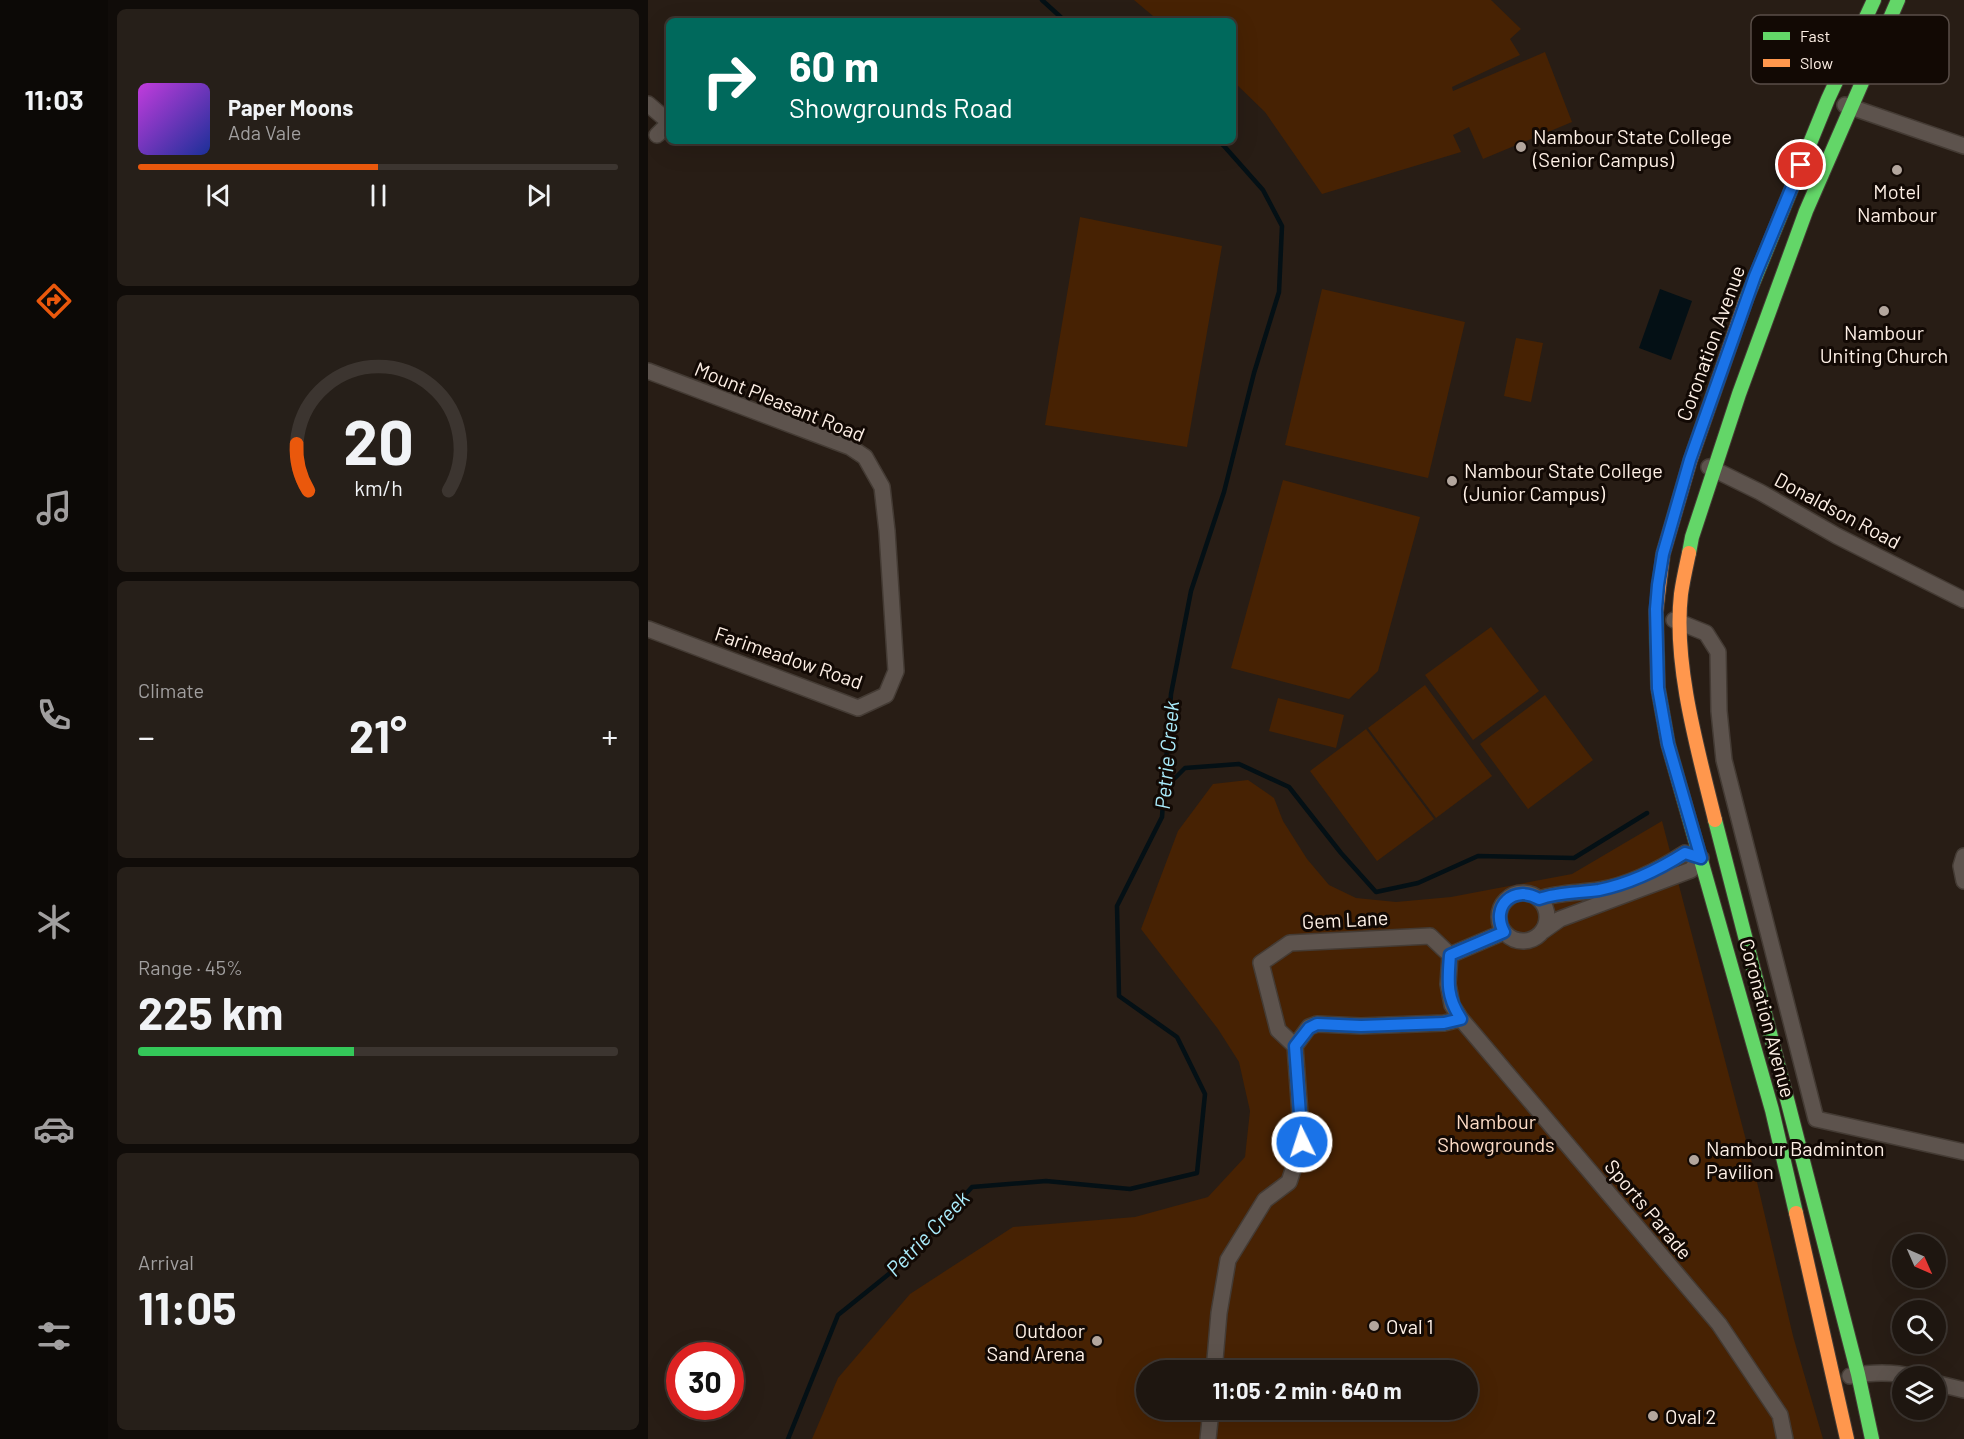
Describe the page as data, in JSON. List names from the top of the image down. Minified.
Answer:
{"streets":{"main road":["Coronation Avenue"],"street":["Mount Pleasant Road","Donaldson Road","Farimeadow Road","Gem Lane","Sports Parade"]},"crossings":[["Coronation Avenue","Donaldson Road"],["Mount Pleasant Road","Farimeadow Road"],["Gem Lane","Sports Parade"]],"water":["Petrie Creek"],"parks":["Nambour Showgrounds"],"places":["Nambour State College (Senior Campus)","Motel Nambour","Nambour Uniting Church","Nambour State College (Junior Campus)","Nambour Badminton Pavilion","Oval 1","Outdoor Sand Arena","Oval 2"],"legend":["Fast","Slow"],"north":"bottom right","page":{"tabs":"11:03","turn":["60 m","Showgrounds Road"],"song":["Paper Moons","Ada Vale"],"tile":["Climate",["Range · 45%","225 km"],["Arrival","11:05"]],"heat":["−","21°","+"],"limit":"30","trip":"11:05 · 2 min · 640 m","gauge":["20","km/h"]}}
